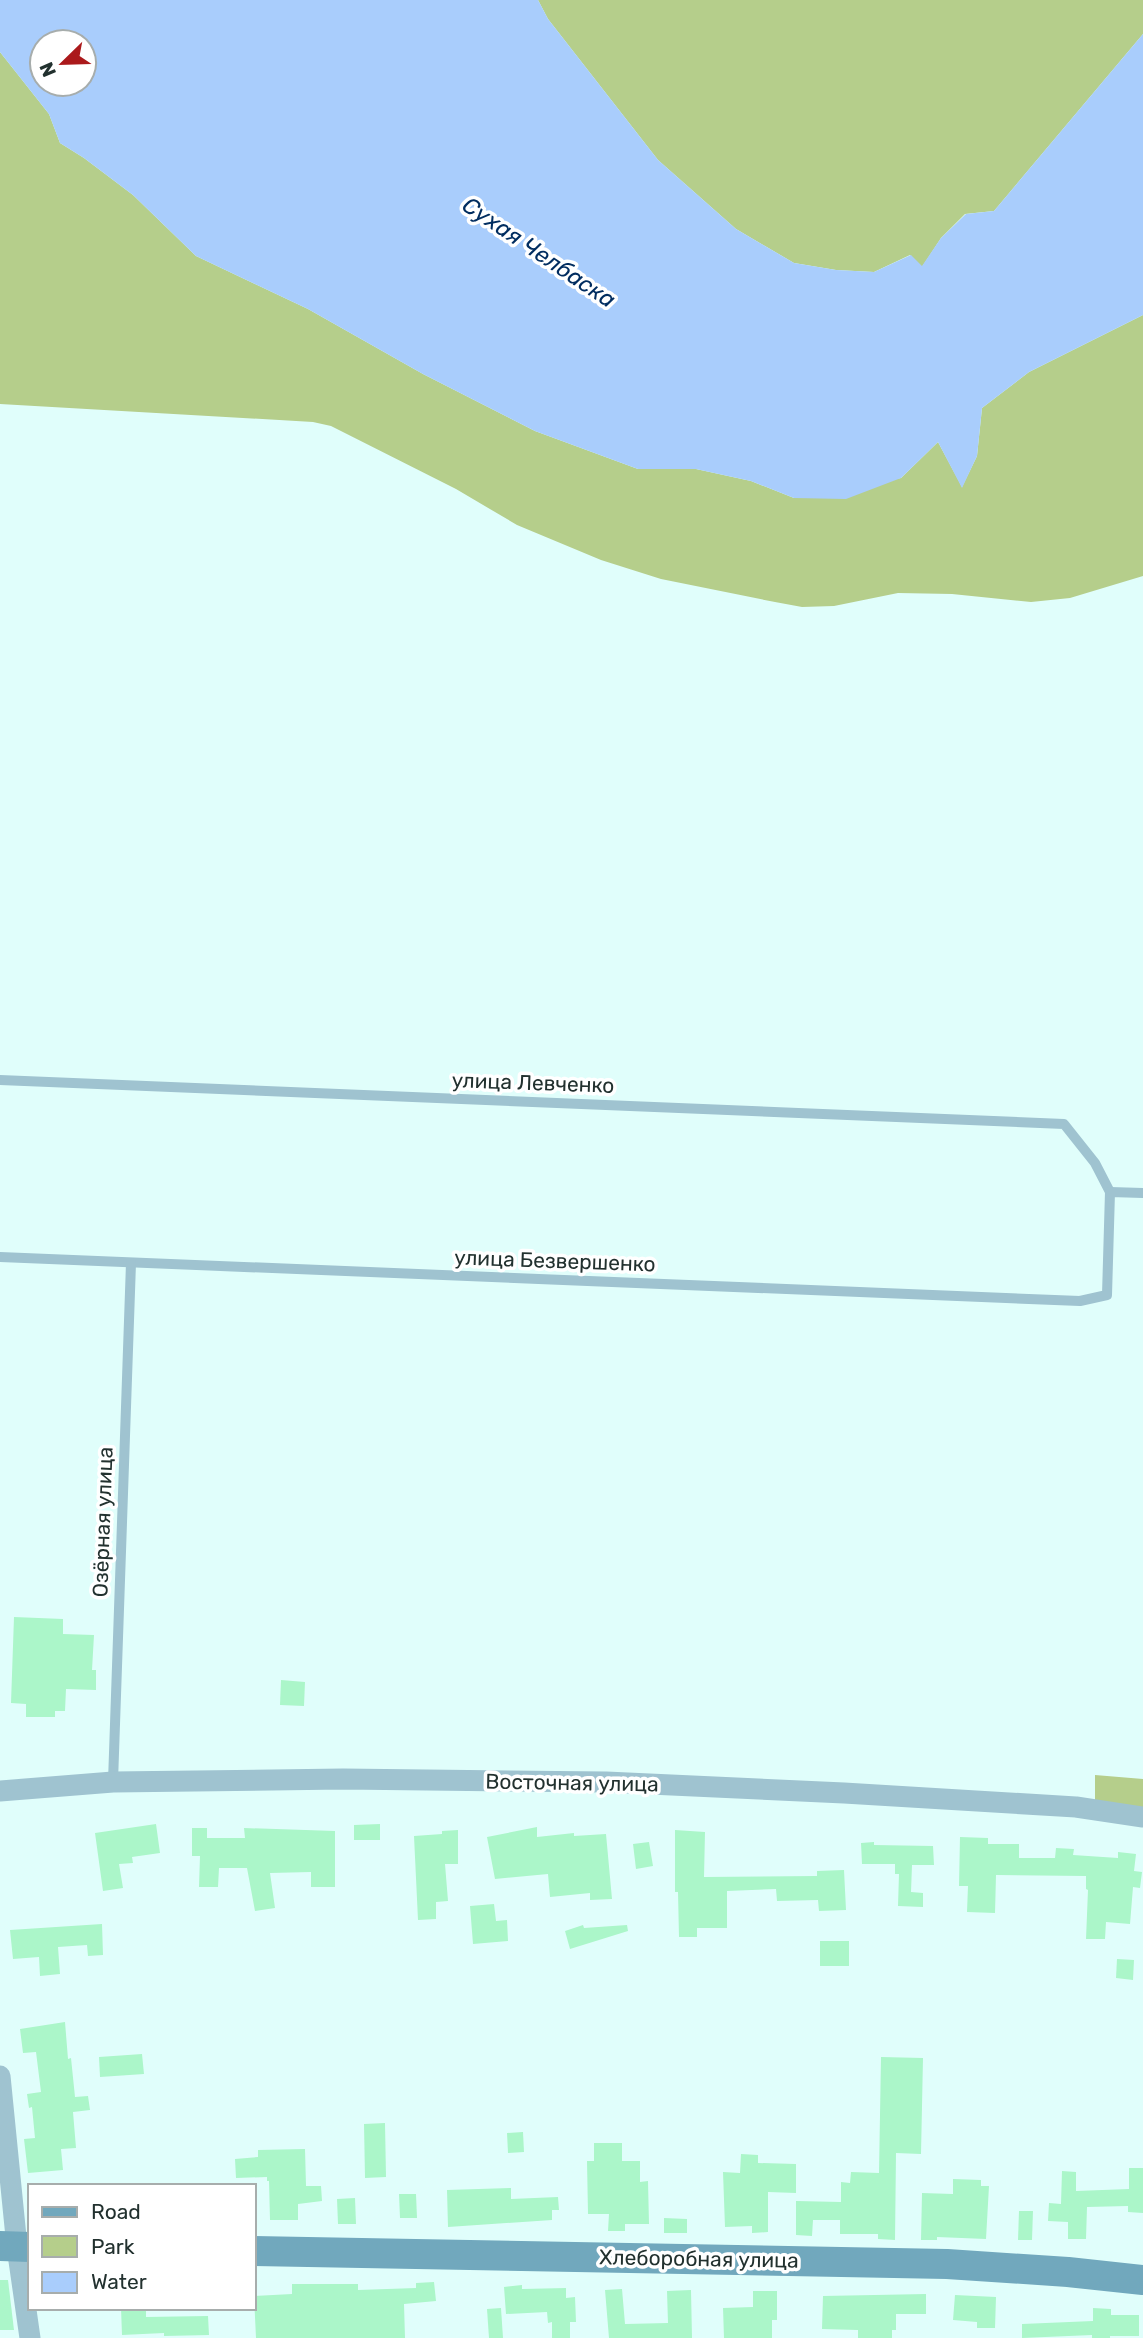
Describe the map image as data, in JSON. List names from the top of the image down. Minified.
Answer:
{"streets":{"street":["Восточная улица","Хлеборобная улица"],"lane":["улица Левченко","улица Безвершенко","Озёрная улица"]},"crossings":[["улица Левченко","улица Безвершенко"],["улица Безвершенко","Озёрная улица"],["Озёрная улица","Восточная улица"]],"water":["Сухая Челбаска"],"legend":["Road","Park","Water"],"north":"bottom left"}
